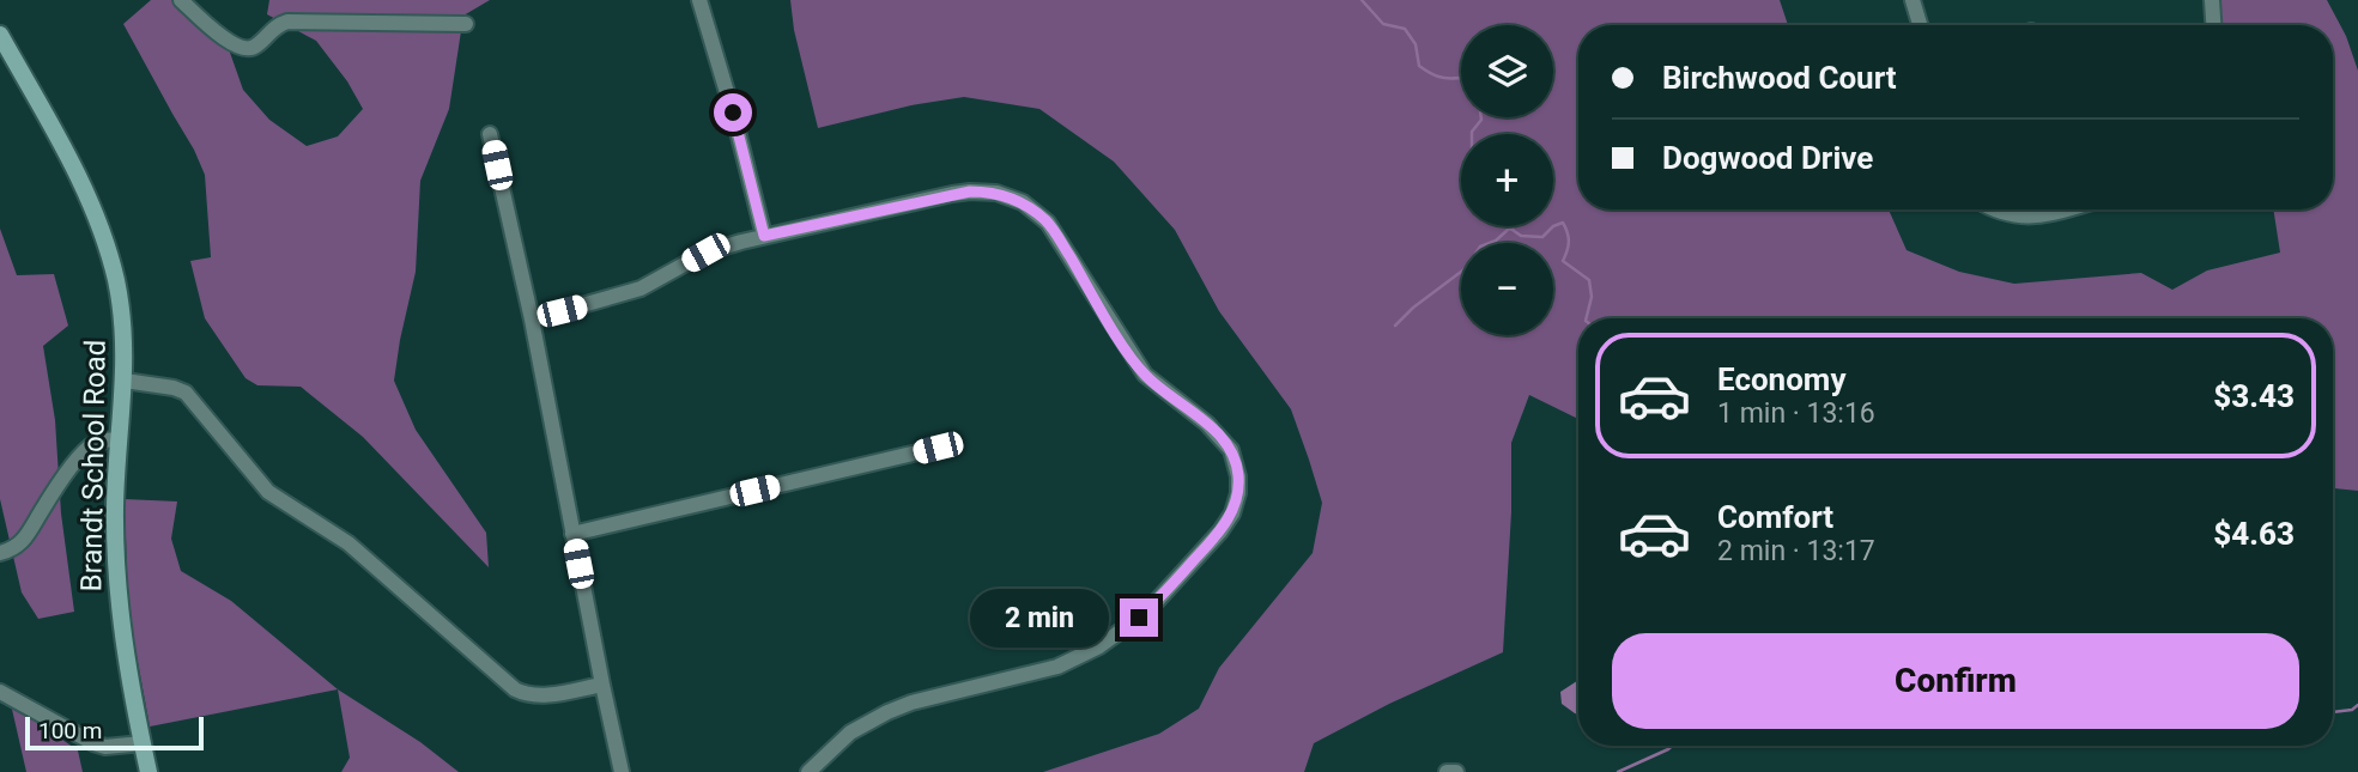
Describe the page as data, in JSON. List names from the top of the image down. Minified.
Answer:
{"streets":{"street":["Brandt School Road"]},"scale_bar":"100 m","page":{"map_buttons":["+","−"],"banner":["Birchwood Court","Dogwood Drive"],"list":[{"name":"Economy","note":"1 min · 13:16","value":"$3.43"},{"name":"Comfort","note":"2 min · 13:17","value":"$4.63"}],"bubble":"2 min","buttons":"Confirm","scale":"100 m"}}
